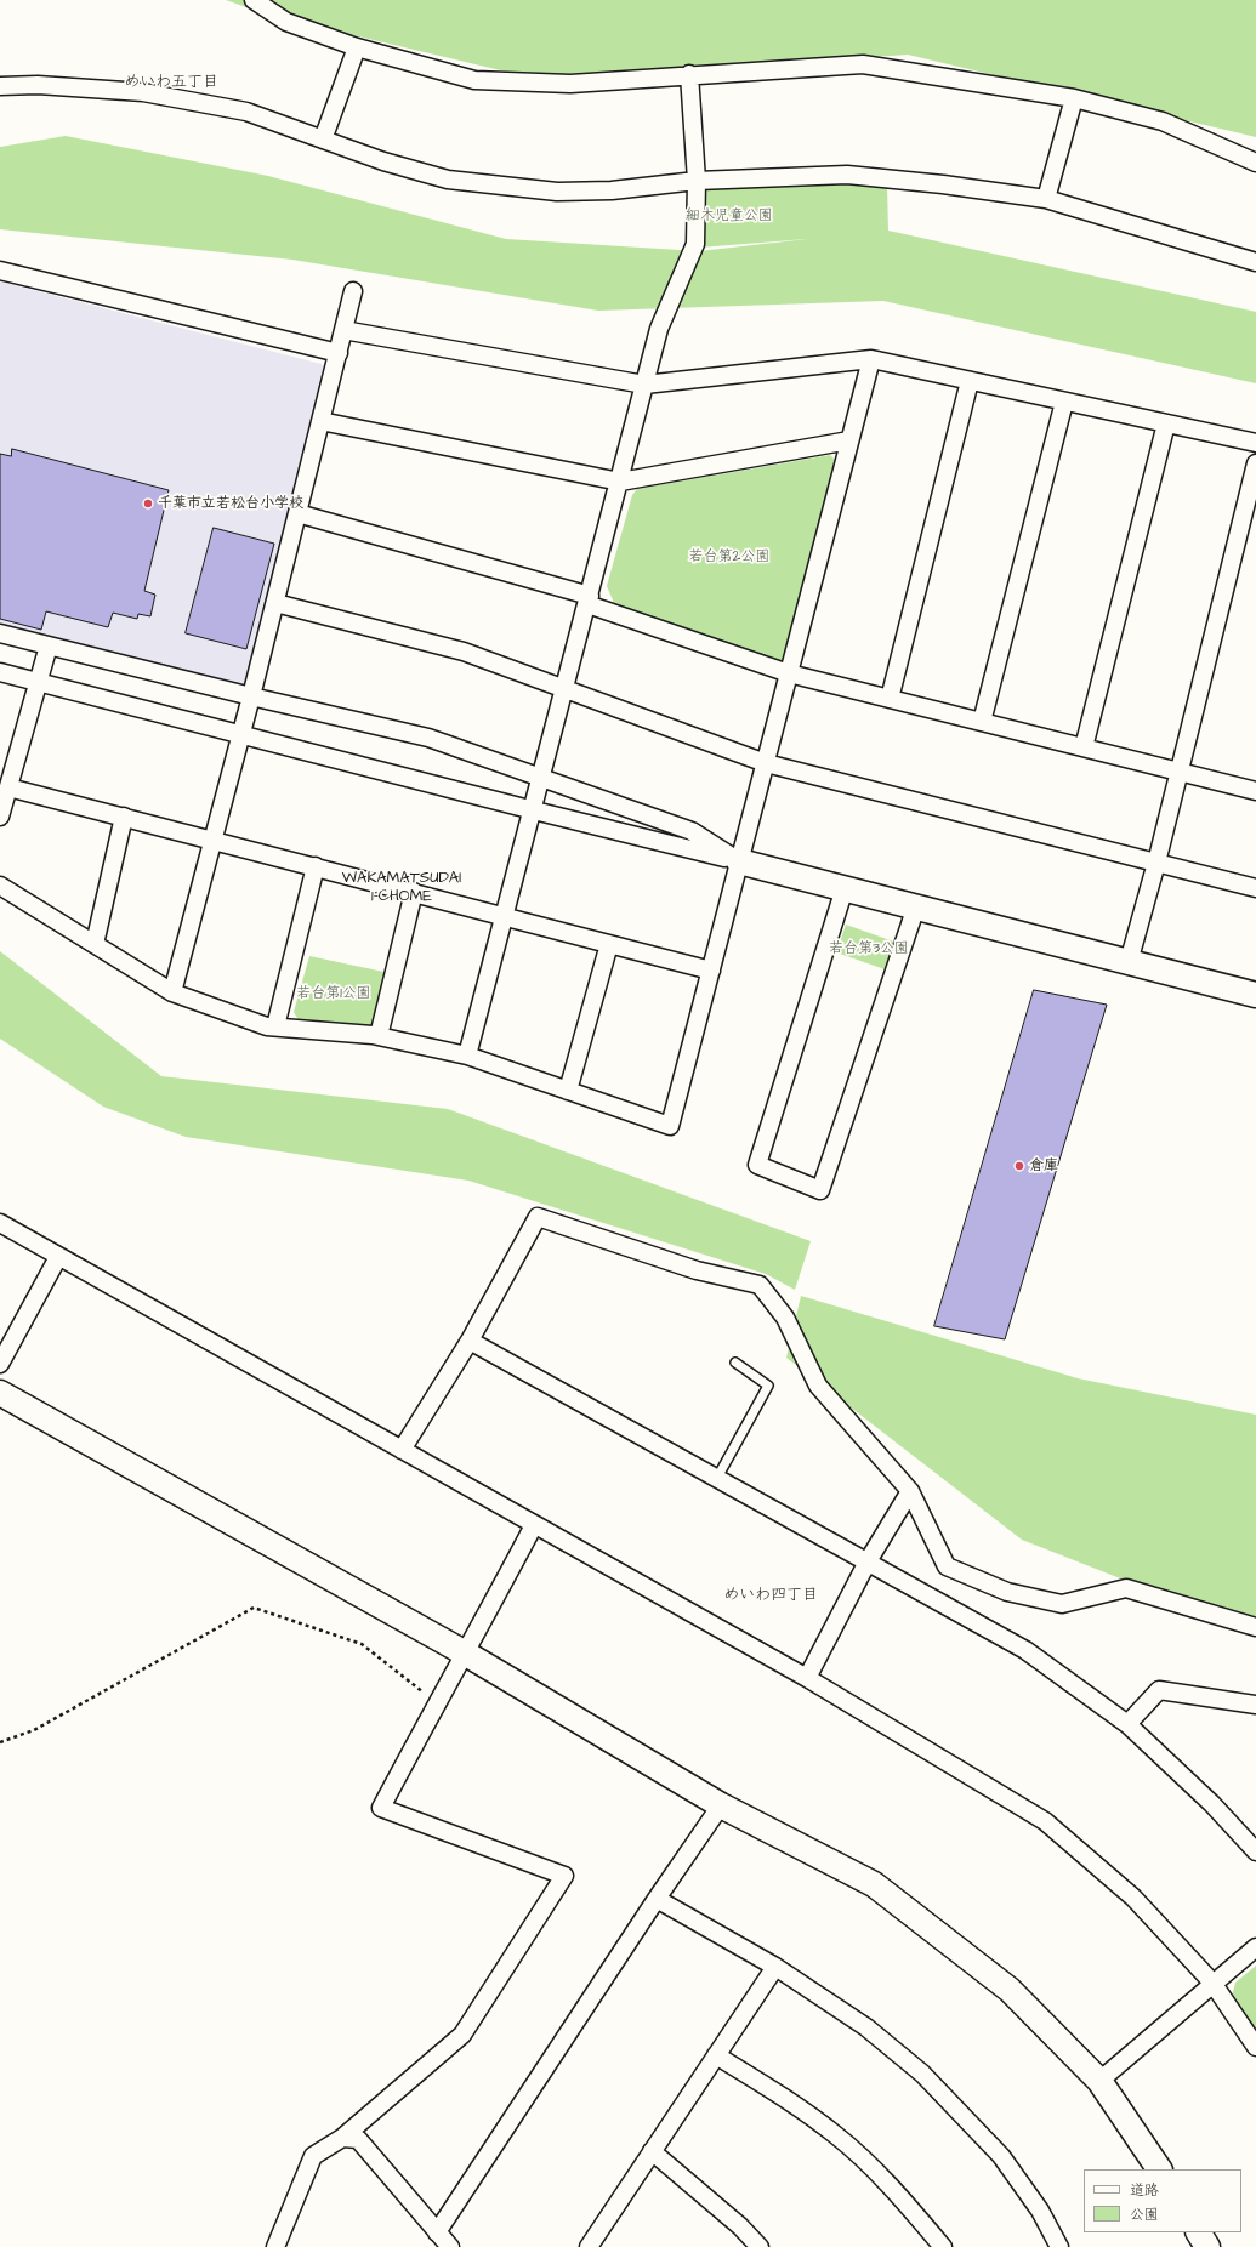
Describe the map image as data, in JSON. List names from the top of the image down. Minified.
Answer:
{"districts":["めいわ五丁目","WAKAMATSUDAI 1-CHOME","めいわ四丁目"],"parks":["細木児童公園","若台第2公園","若台第3公園","若台第1公園"],"places":["千葉市立若松台小学校","倉庫"],"legend":["道路","公園"]}
